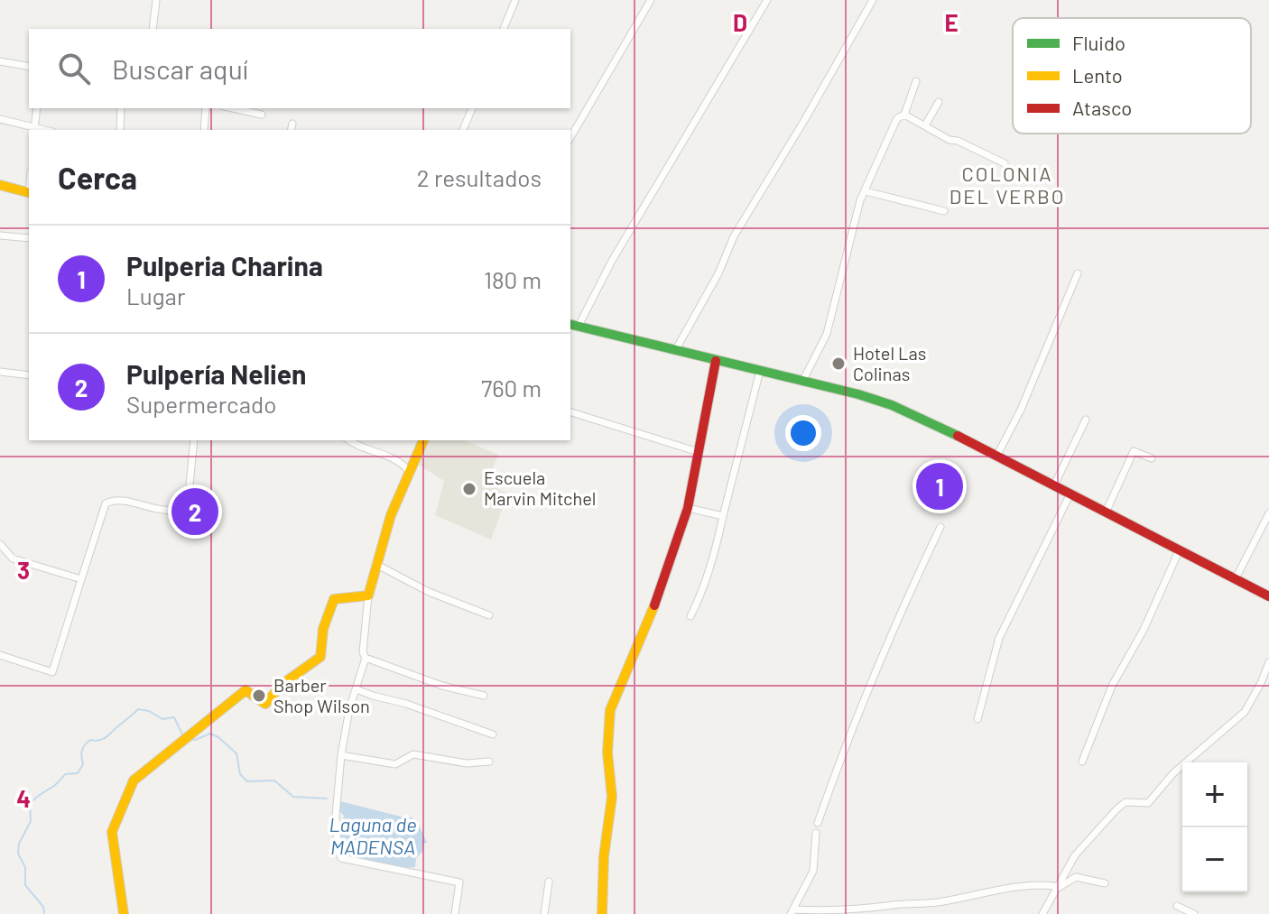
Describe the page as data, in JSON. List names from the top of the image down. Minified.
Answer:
{"districts":["COLONIA DEL VERBO"],"water":["Laguna de MADENSA"],"places":["Hotel Las Colinas","Escuela Marvin Mitchel","Barber Shop Wilson"],"legend":["Fluido","Lento","Atasco"],"page":{"search":"Buscar aquí","heading":["Cerca","2 resultados"],"list":[{"mark":"1","name":"Pulperia Charina","note":"Lugar","value":"180 m"},{"mark":"2","name":"Pulpería Nelien","note":"Supermercado","value":"760 m"}],"pins":["1","2"],"map_buttons":["+","−"]},"grid":{"columns":["D","E"],"rows":["3","4"]}}
